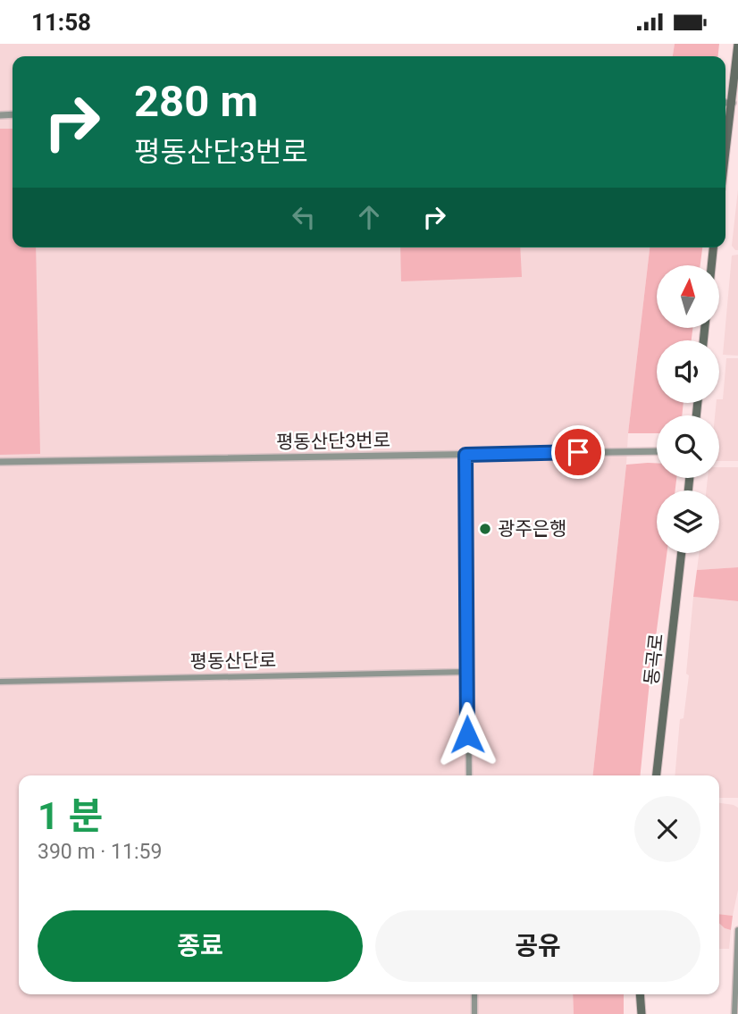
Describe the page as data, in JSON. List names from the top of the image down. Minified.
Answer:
{"streets":{"main road":["동곡로"],"street":["평동산단3번로","평동산단로"]},"places":["광주은행"],"north":"top","page":{"status":"11:58","turn":["280 m","평동산단3번로"],"heading":["1 분","390 m · 11:59"],"buttons":["종료","공유"]}}
